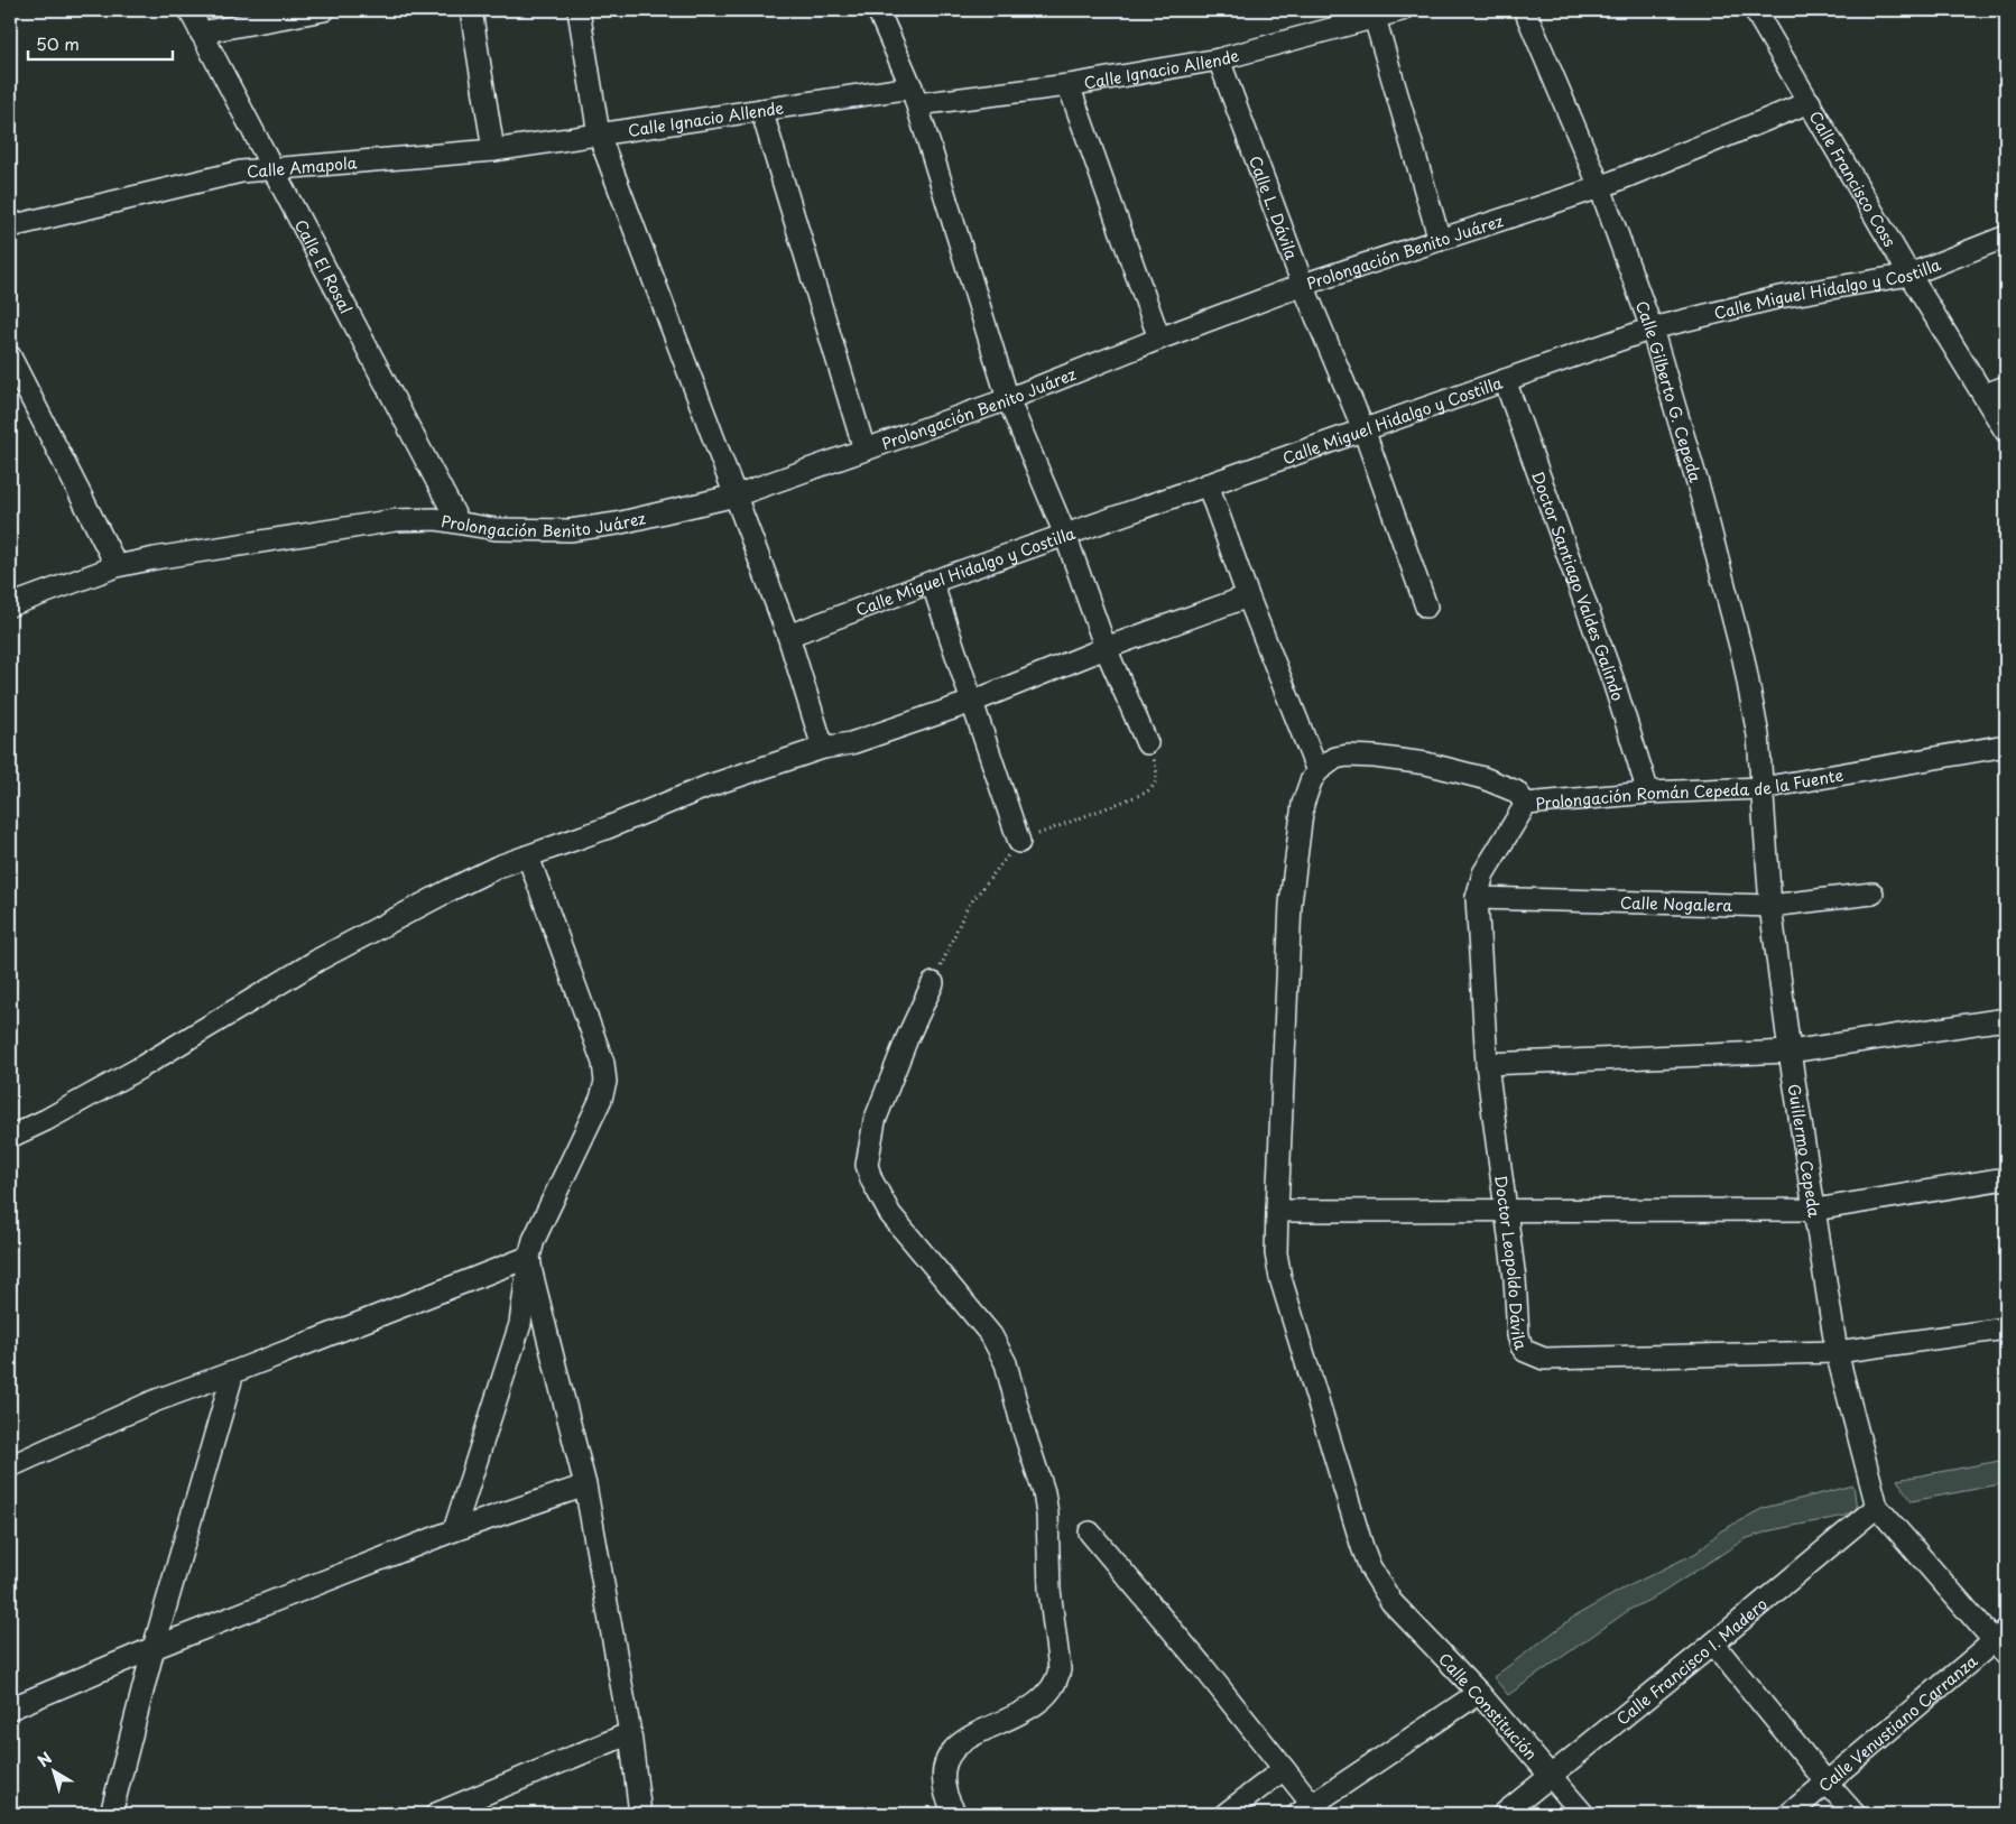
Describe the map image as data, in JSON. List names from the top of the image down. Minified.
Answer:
{"streets":{"street":["Calle Ignacio Allende","Calle Amapola","Calle Francisco Coss","Calle L. Dávila","Prolongación Benito Juárez","Calle El Rosal","Calle Miguel Hidalgo y Costilla","Calle Gilberto G. Cepeda","Doctor Santiago Valdes Galindo","Prolongación Román Cepeda de la Fuente","Calle Nogalera","Guillermo Cepeda","Doctor Leopoldo Dávila","Calle Francisco I. Madero","Calle Constitución","Calle Venustiano Carranza"]},"crossings":[["Calle Ignacio Allende","Calle Amapola"],["Calle Ignacio Allende","Calle L. Dávila"],["Calle Amapola","Calle El Rosal"],["Calle Francisco Coss","Prolongación Benito Juárez"],["Calle Francisco Coss","Calle Miguel Hidalgo y Costilla"],["Calle L. Dávila","Prolongación Benito Juárez"],["Calle L. Dávila","Calle Miguel Hidalgo y Costilla"],["Prolongación Benito Juárez","Calle El Rosal"],["Prolongación Benito Juárez","Calle Gilberto G. Cepeda"],["Calle Miguel Hidalgo y Costilla","Calle Gilberto G. Cepeda"],["Calle Miguel Hidalgo y Costilla","Doctor Santiago Valdes Galindo"],["Calle Gilberto G. Cepeda","Prolongación Román Cepeda de la Fuente"],["Calle Gilberto G. Cepeda","Guillermo Cepeda"],["Doctor Santiago Valdes Galindo","Prolongación Román Cepeda de la Fuente"],["Prolongación Román Cepeda de la Fuente","Guillermo Cepeda"],["Prolongación Román Cepeda de la Fuente","Doctor Leopoldo Dávila"],["Prolongación Román Cepeda de la Fuente","Calle Constitución"],["Calle Nogalera","Guillermo Cepeda"],["Calle Nogalera","Doctor Leopoldo Dávila"],["Guillermo Cepeda","Doctor Leopoldo Dávila"],["Guillermo Cepeda","Calle Francisco I. Madero"],["Calle Francisco I. Madero","Calle Constitución"]],"scale_bar":"50 m","north":"top left"}
